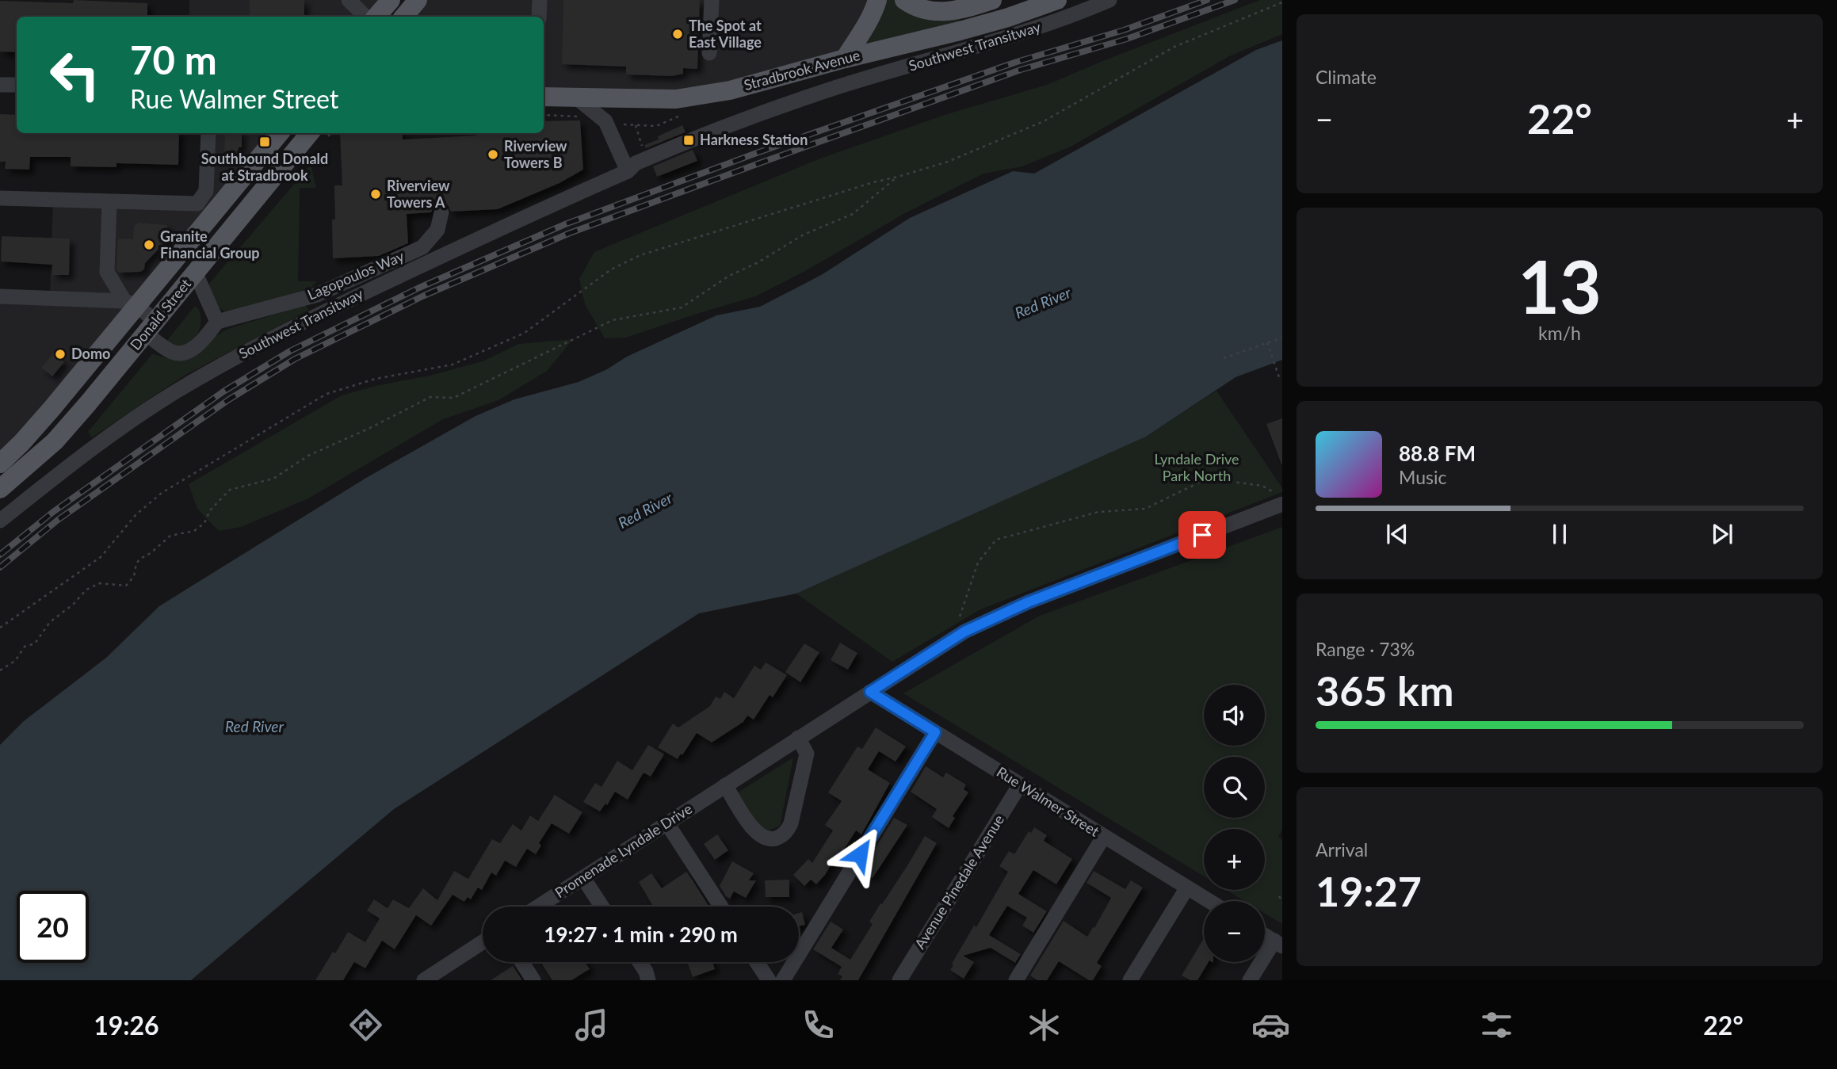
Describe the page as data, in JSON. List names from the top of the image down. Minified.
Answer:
{"streets":{"main road":["Stradbrook Avenue","Donald Street"],"street":["Southwest Transitway","Lagopoulos Way","Rue Walmer Street","Promenade Lyndale Drive","Avenue Pinedale Avenue"]},"crossings":[["Rue Walmer Street","Promenade Lyndale Drive"],["Rue Walmer Street","Avenue Pinedale Avenue"]],"water":["Red River"],"parks":["Lyndale Drive Park North"],"places":{"other":["The Spot at East Village","Riverview Towers B","Riverview Towers A","Granite Financial Group","Domo"],"transit":["Harkness Station","Southbound Donald at Stradbrook"]},"page":{"tile":["Climate",["13","km/h"],["Range · 73%","365 km"],["Arrival","19:27"]],"turn":["70 m","Rue Walmer Street"],"heat":["−","22°","+"],"song":["88.8 FM","Music"],"map_buttons":["+","−"],"limit":"20","trip":"19:27 · 1 min · 290 m","tabs":["19:26","22°"]}}
